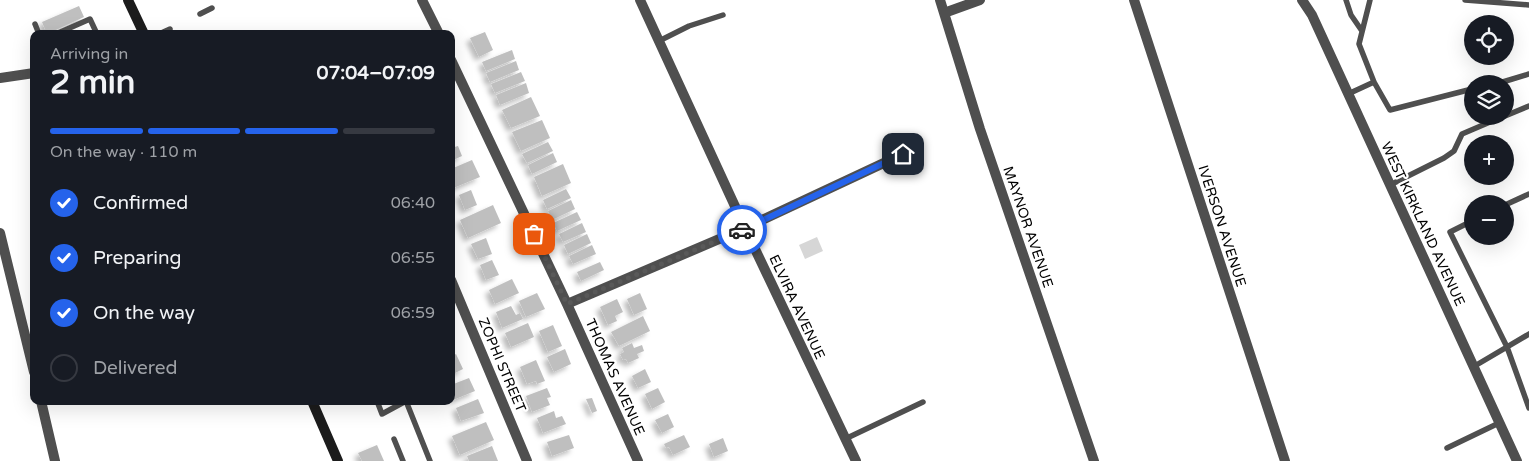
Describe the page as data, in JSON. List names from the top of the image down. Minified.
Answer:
{"streets":{"street":["WEST KIRKLAND AVENUE","IVERSON AVENUE","MAYNOR AVENUE","ELVIRA AVENUE","ZOPHI STREET","THOMAS AVENUE"]},"page":{"map_buttons":["+","−"],"heading":["2 min","Arriving in","07:04–07:09"],"bar":"On the way · 110 m","list":[["Confirmed","06:40"],["Preparing","06:55"],["On the way","06:59"],"Delivered"]}}
